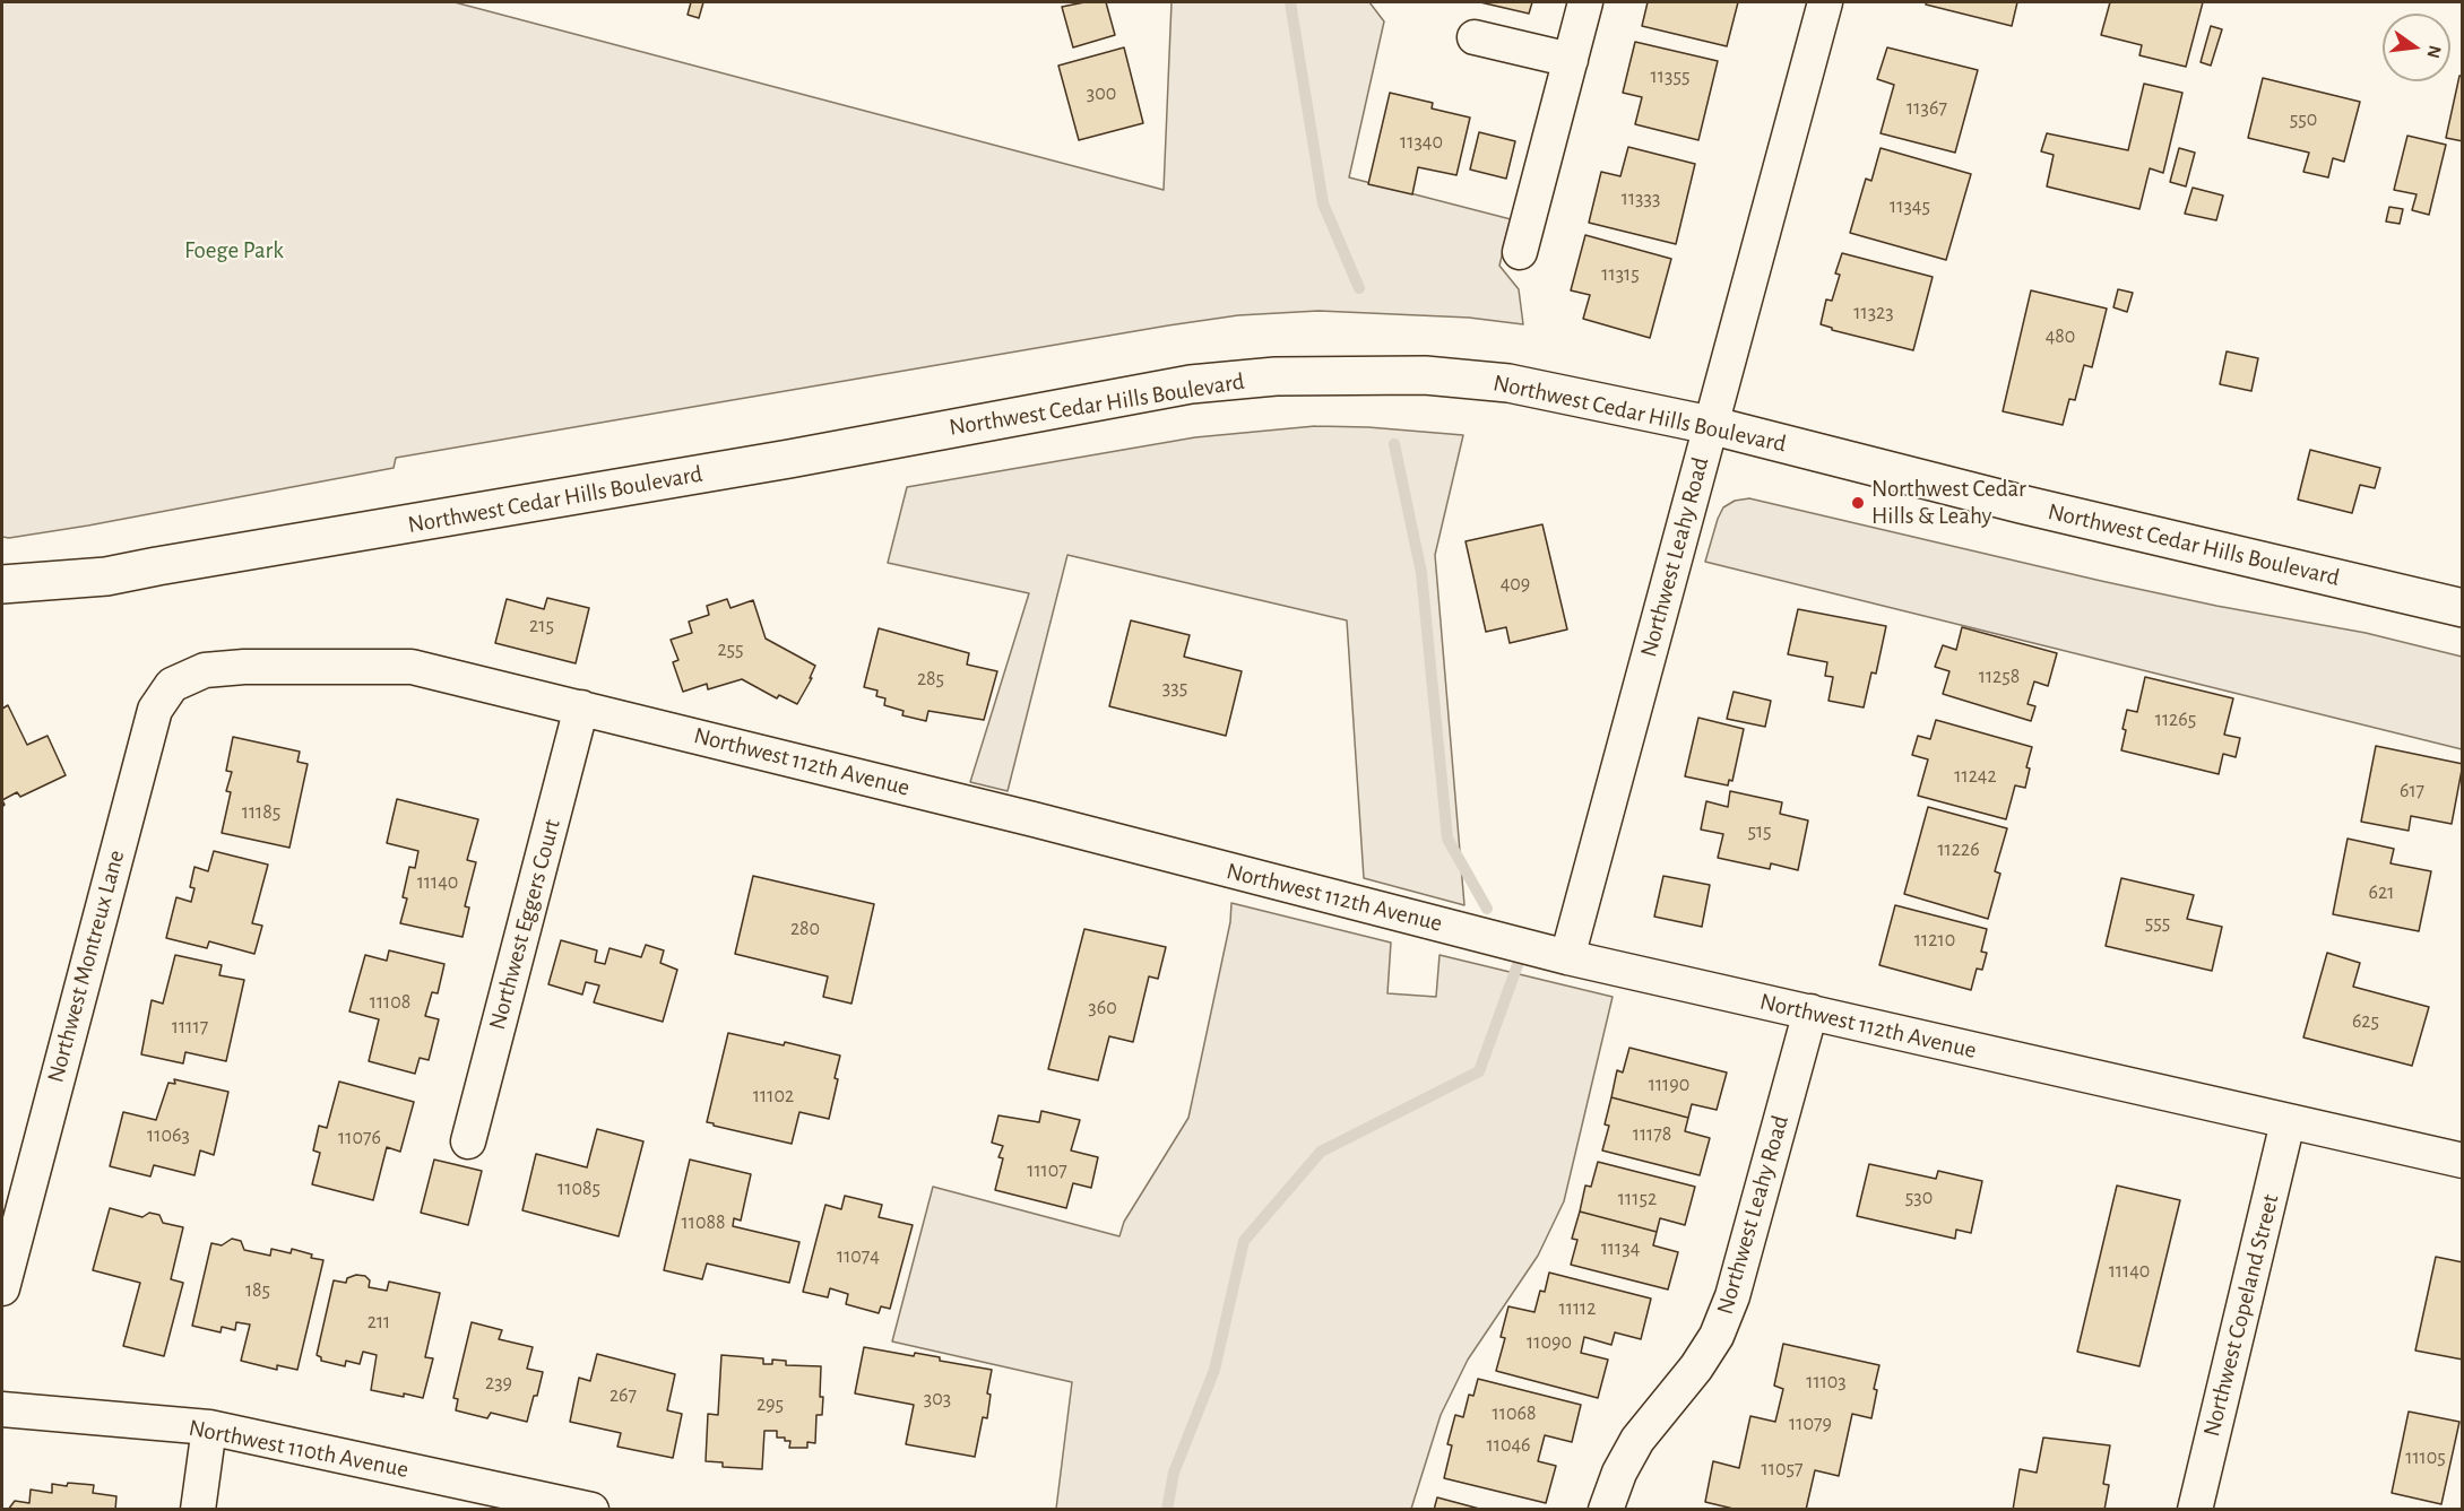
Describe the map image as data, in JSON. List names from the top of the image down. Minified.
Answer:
{"streets":{"main road":["Northwest Cedar Hills Boulevard"],"street":["Northwest Leahy Road","Northwest 112th Avenue","Northwest Eggers Court","Northwest Montreux Lane","Northwest Copeland Street","Northwest 110th Avenue"]},"crossings":[["Northwest Cedar Hills Boulevard","Northwest Leahy Road"],["Northwest Leahy Road","Northwest 112th Avenue"],["Northwest 112th Avenue","Northwest Eggers Court"],["Northwest 112th Avenue","Northwest Montreux Lane"],["Northwest 112th Avenue","Northwest Copeland Street"]],"parks":["Foege Park"],"places":["Northwest Cedar Hills & Leahy"],"house_numbers":["11355","300","11367","550","11340","11333","11345","11315","11323","480","409","215","255","11258","285","335","11265","11242","617","11185","515","11226","11140","621","555","280","11210","11108","360","625","11117","11190","11102","11178","11063","11076","11107","11085","530","11152","11088","11134","11074","11140","185","11112","211","11090","11103","239","267","303","295","11068","11079","11046","11105","11057"],"north":"right"}
